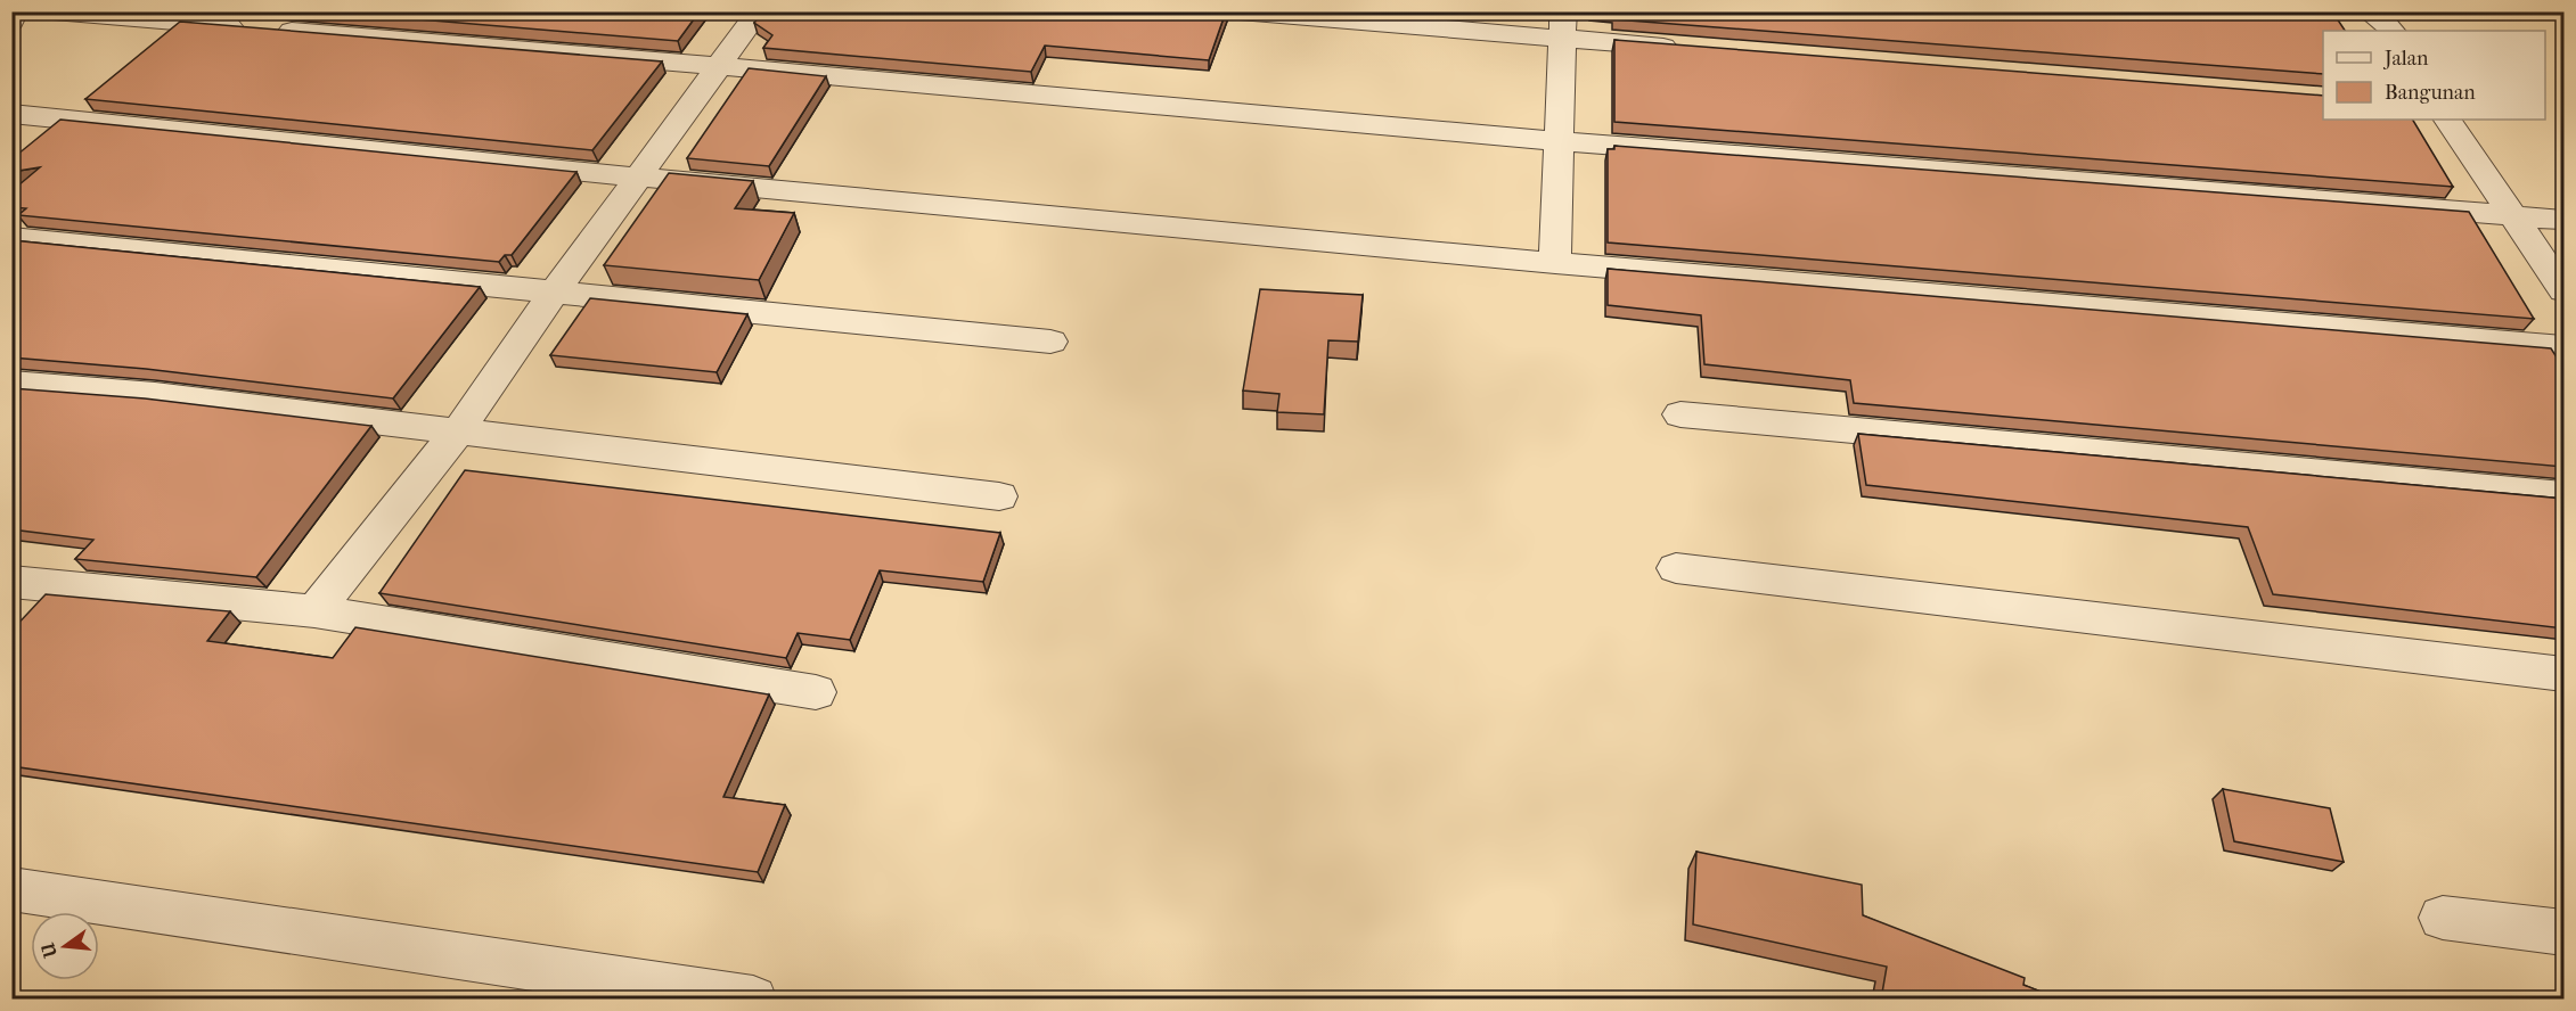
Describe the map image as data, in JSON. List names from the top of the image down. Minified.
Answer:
{"legend":["Jalan","Bangunan"],"north":"left"}
